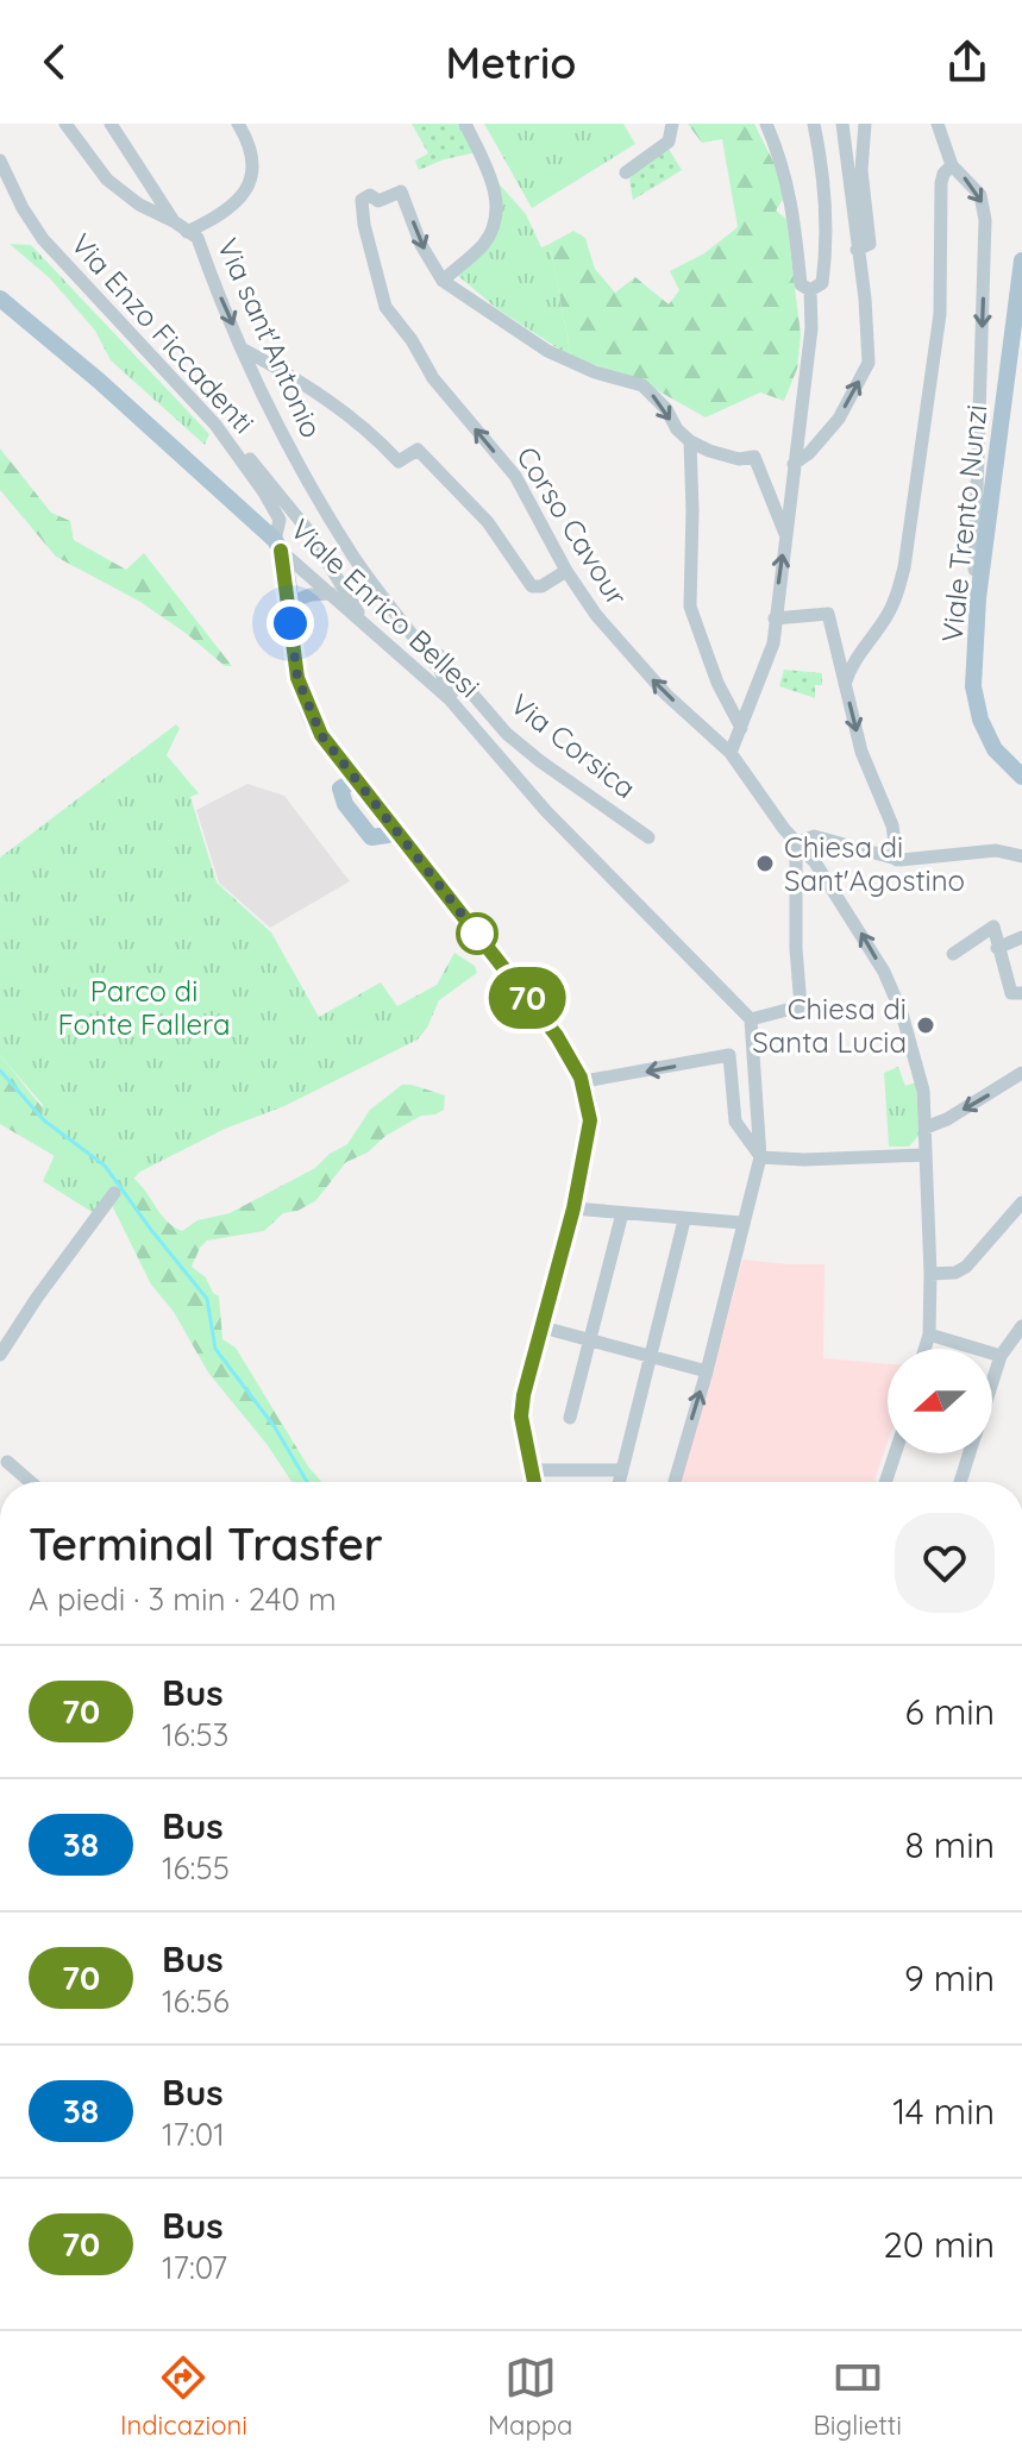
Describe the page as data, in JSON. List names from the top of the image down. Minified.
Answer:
{"streets":{"main road":["Viale Trento Nunzi","Viale Enrico Bellesi"],"street":["Via Enzo Ficcadenti","Via sant'Antonio","Corso Cavour","Via Corsica"]},"crossings":[["Via Enzo Ficcadenti","Viale Enrico Bellesi"],["Via sant'Antonio","Via Corsica"]],"parks":["Parco di Fonte Fallera"],"places":["Chiesa di Sant'Agostino","Chiesa di Santa Lucia"],"lines":["bus line 70"],"north":"left","page":{"header":"Metrio","on_map":"70","heading":["Terminal Trasfer","A piedi · 3 min · 240 m"],"list":[{"mark":"70","name":"Bus","note":"16:53","value":"6 min"},{"mark":"38","name":"Bus","note":"16:55","value":"8 min"},{"mark":"70","name":"Bus","note":"16:56","value":"9 min"},{"mark":"38","name":"Bus","note":"17:01","value":"14 min"},{"mark":"70","name":"Bus","note":"17:07","value":"20 min"}],"tabs":["Indicazioni","Mappa","Biglietti"]}}
